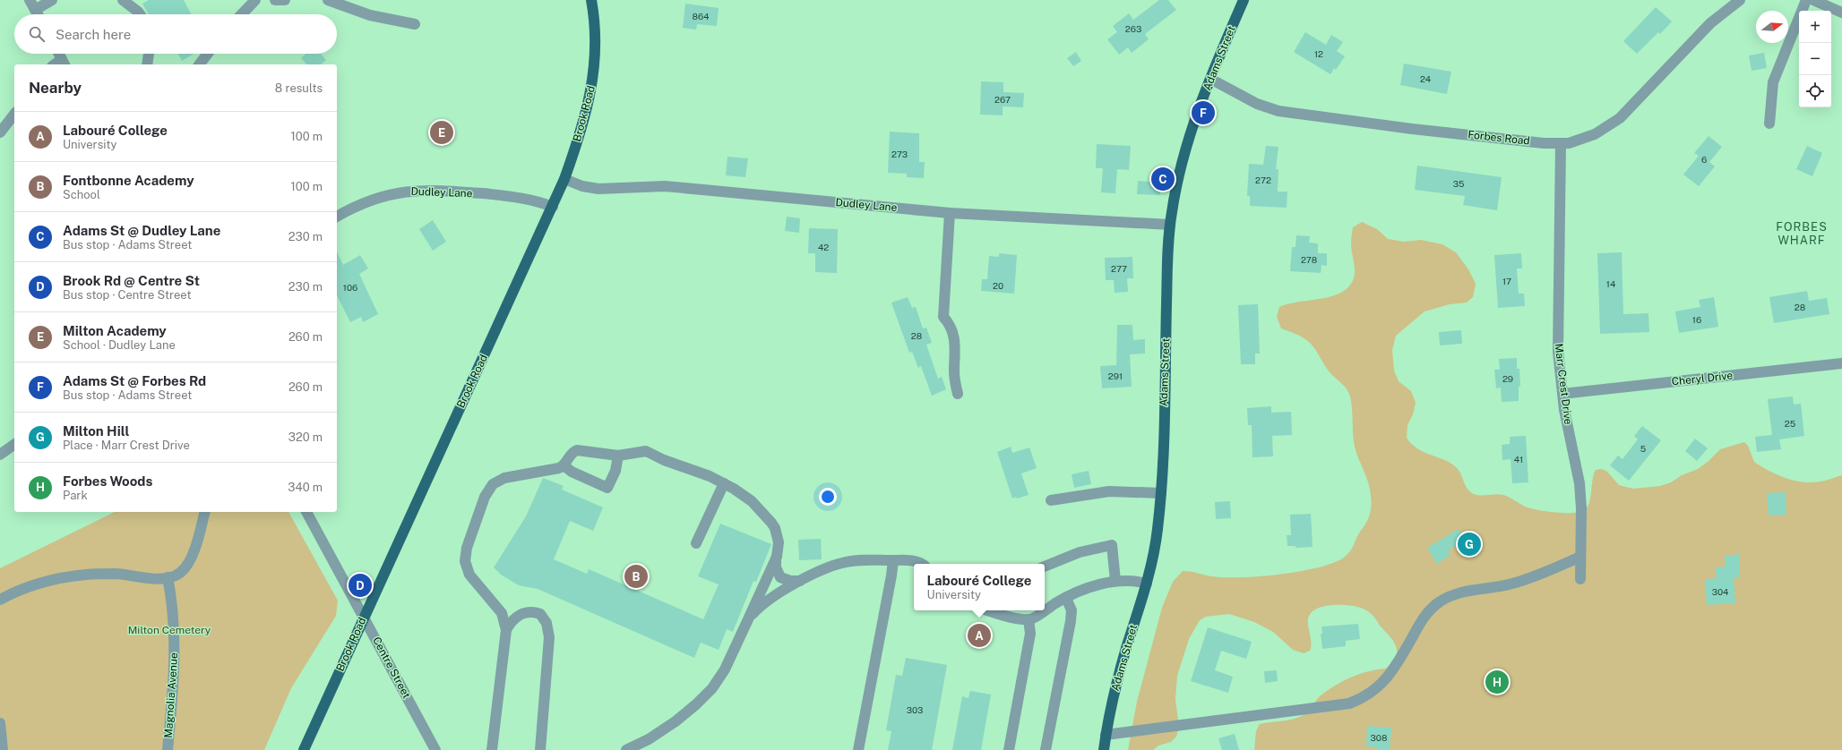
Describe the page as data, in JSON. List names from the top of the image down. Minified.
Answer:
{"streets":{"main road":["Adams Street","Brook Road"],"street":["Forbes Road","Dudley Lane","Cheryl Drive","Marr Crest Drive","Centre Street","Magnolia Avenue"]},"crossings":[["Adams Street","Forbes Road"],["Adams Street","Dudley Lane"],["Brook Road","Dudley Lane"],["Brook Road","Centre Street"],["Forbes Road","Marr Crest Drive"],["Cheryl Drive","Marr Crest Drive"]],"districts":["FORBES WHARF"],"parks":["Milton Cemetery"],"house_numbers":["864","263","12","24","267","273","6","272","35","42","278","277","17","14","20","106","28","16","28","291","29","25","5","41","304","303","308"],"north":"right","page":{"map_buttons":["+","−"],"search":"Search here","heading":["Nearby","8 results"],"pins":["F","E","C","G","B","D","A","H"],"list":[{"mark":"A","name":"Labouré College","note":"University","value":"100 m"},{"mark":"B","name":"Fontbonne Academy","note":"School","value":"100 m"},{"mark":"C","name":"Adams St @ Dudley Lane","note":"Bus stop · Adams Street","value":"230 m"},{"mark":"D","name":"Brook Rd @ Centre St","note":"Bus stop · Centre Street","value":"230 m"},{"mark":"E","name":"Milton Academy","note":"School · Dudley Lane","value":"260 m"},{"mark":"F","name":"Adams St @ Forbes Rd","note":"Bus stop · Adams Street","value":"260 m"},{"mark":"G","name":"Milton Hill","note":"Place · Marr Crest Drive","value":"320 m"},{"mark":"H","name":"Forbes Woods","note":"Park","value":"340 m"}],"popup":["Labouré College","University"]}}
